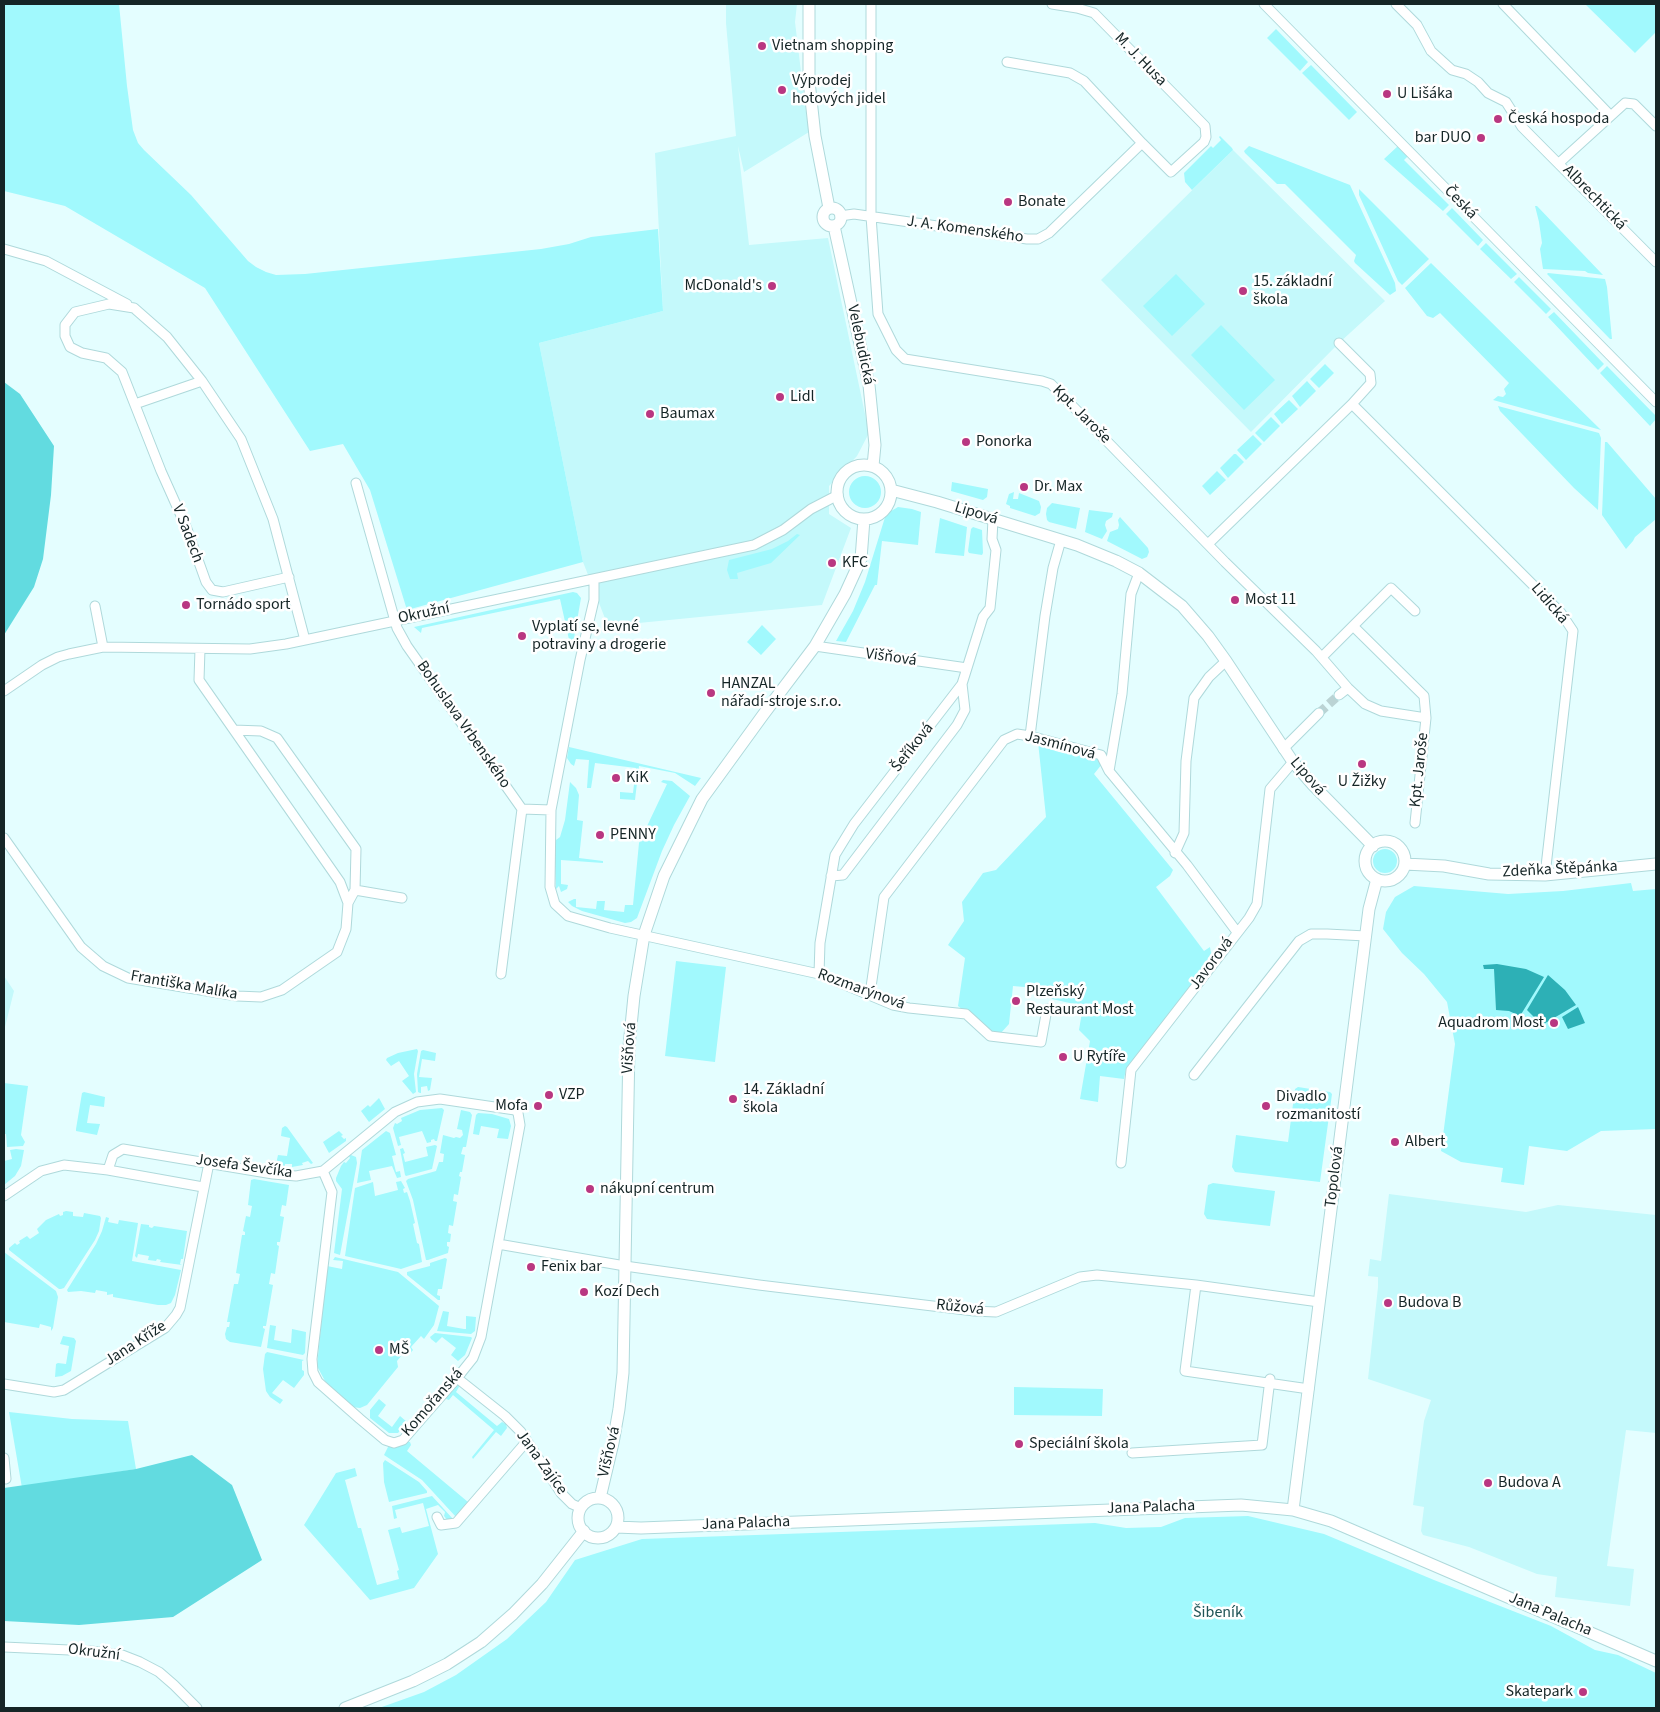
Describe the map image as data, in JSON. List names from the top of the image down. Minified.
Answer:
{"streets":{"street":["M. J. Husa","Albrechtická","Česká","J. A. Komenského","Velebudická","Kpt. Jaroše","Lipová","V Sadech","Lidická","Okružní","Višňová","Bohuslava Vrbenského","Jasmínová","Šeříková","Zdeňka Štěpánka","Javorová","Františka Malíka","Rozmarýnová","Josefa Ševčíka","Topolová","Růžová","Jana Kříže","Komořanská","Jana Zajíce","Jana Palacha"]},"crossings":[["M. J. Husa","J. A. Komenského"],["J. A. Komenského","Velebudická"],["J. A. Komenského","Kpt. Jaroše"],["Velebudická","Lipová"],["Velebudická","Okružní"],["Velebudická","Višňová"],["Lipová","Okružní"],["Lipová","Višňová"],["Lipová","Šeříková"],["Lipová","Zdeňka Štěpánka"],["Lipová","Javorová"],["Lipová","Topolová"],["Lidická","Zdeňka Štěpánka"],["Okružní","Višňová"],["Okružní","Bohuslava Vrbenského"],["Okružní","Františka Malíka"],["Okružní","Rozmarýnová"],["Višňová","Šeříková"],["Višňová","Rozmarýnová"],["Višňová","Růžová"],["Višňová","Jana Zajíce"],["Višňová","Jana Palacha"],["Jasmínová","Javorová"],["Jasmínová","Rozmarýnová"],["Šeříková","Rozmarýnová"],["Zdeňka Štěpánka","Topolová"],["Josefa Ševčíka","Jana Kříže"],["Josefa Ševčíka","Komořanská"],["Topolová","Růžová"],["Topolová","Jana Palacha"],["Růžová","Komořanská"],["Komořanská","Jana Zajíce"],["Jana Zajíce","Jana Palacha"]],"parks":["Šibeník"],"places":["Vietnam shopping","Výprodej hotových jidel","U Lišáka","Česká hospoda","bar DUO","Bonate","McDonald's","15. základní škola","Lidl","Baumax","Ponorka","Dr. Max","KFC","Most 11","Tornádo sport","Vyplatí se, levné potraviny a drogerie","HANZAL nářadí-stroje s.r.o.","U Žižky","KiK","PENNY","Plzeňský Restaurant Most","Aquadrom Most","U Rytíře","VZP","14. Základní škola","Mofa","Divadlo rozmanitostí","Albert","nákupní centrum","Fenix bar","Kozí Dech","Budova B","MŠ","Speciální škola","Budova A","Skatepark"]}
